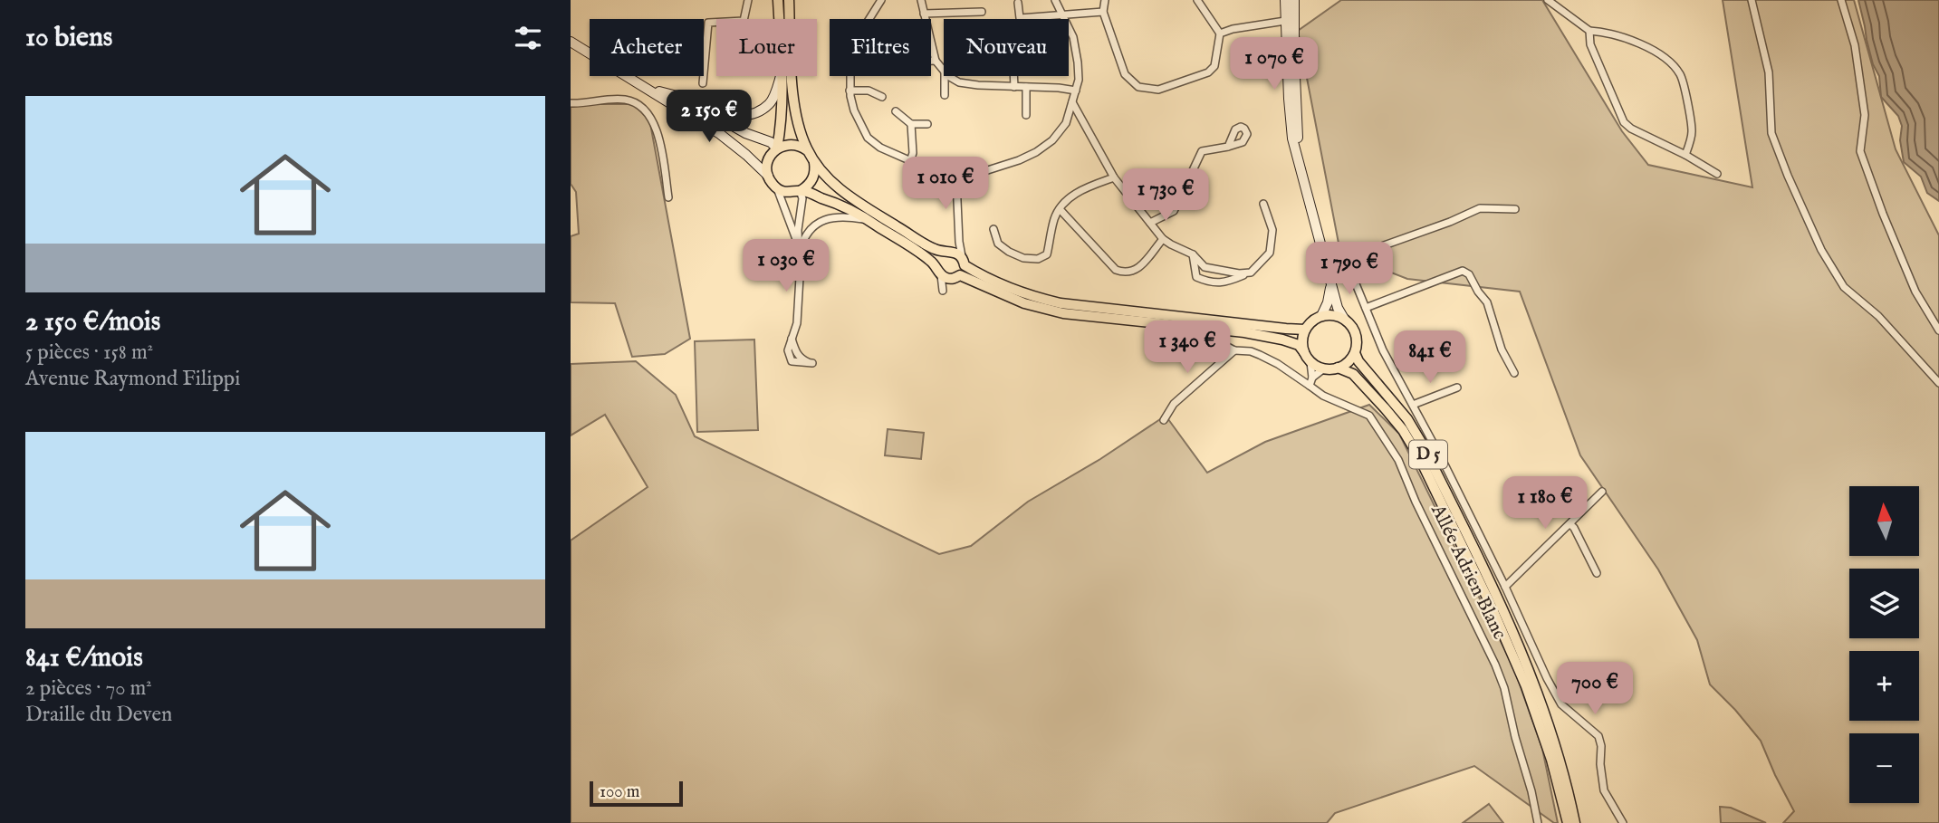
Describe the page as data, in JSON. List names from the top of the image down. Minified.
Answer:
{"streets":{"main road":["D 5"],"street":["Allée Adrien Blanc"]},"scale_bar":"100 m","north":"top","page":{"heading":"10 biens","chip":["Acheter","Louer","Filtres","Nouveau"],"price":["1 070 €","2 150 €","1 010 €","1 730 €","1 030 €","1 790 €","1 340 €","841 €","1 180 €","700 €"],"list":[{"name":"2 150 €/mois","note":"5 pièces · 158 m² · Avenue Raymond Filippi"},{"name":"841 €/mois","note":"2 pièces · 70 m² · Draille du Deven"}],"map_buttons":["+","−"],"scale":"100 m"}}
